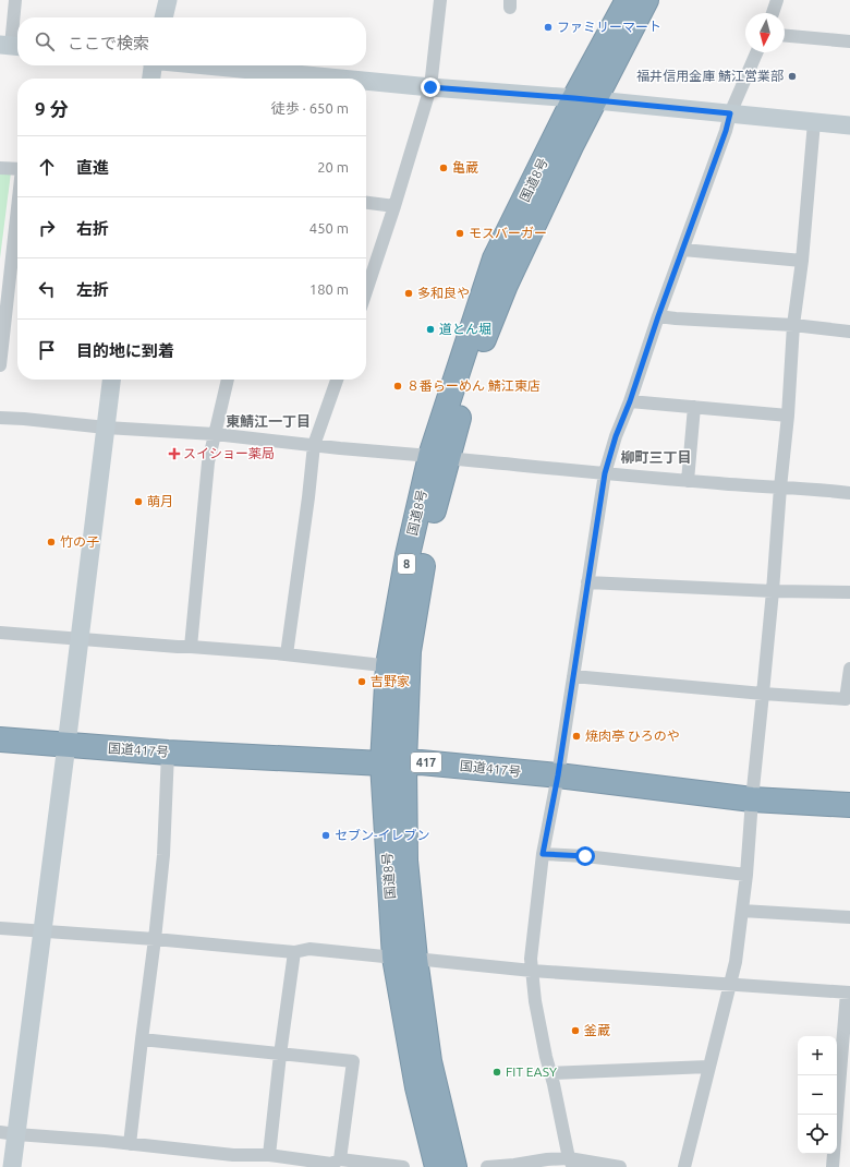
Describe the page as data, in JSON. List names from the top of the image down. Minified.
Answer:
{"streets":{"highway":["国道8号","8","国道417号","417"]},"crossings":[["国道8号","国道417号"]],"districts":["東鯖江一丁目","柳町三丁目"],"places":{"other":["ファミリーマート","福井信用金庫 鯖江営業部","亀蔵","モスバーガー","多和良や","道とん堀","８番らーめん 鯖江東店","萌月","竹の子","吉野家","焼肉亭 ひろのや","セブン-イレブン","釜蔵","FIT EASY"],"health":["スイショー薬局"]},"north":"bottom","page":{"search":"ここで検索","heading":["9 分","徒歩 · 650 m"],"list":[["直進","20 m"],["右折","450 m"],["左折","180 m"],"目的地に到着"],"map_buttons":["+","−"]}}
